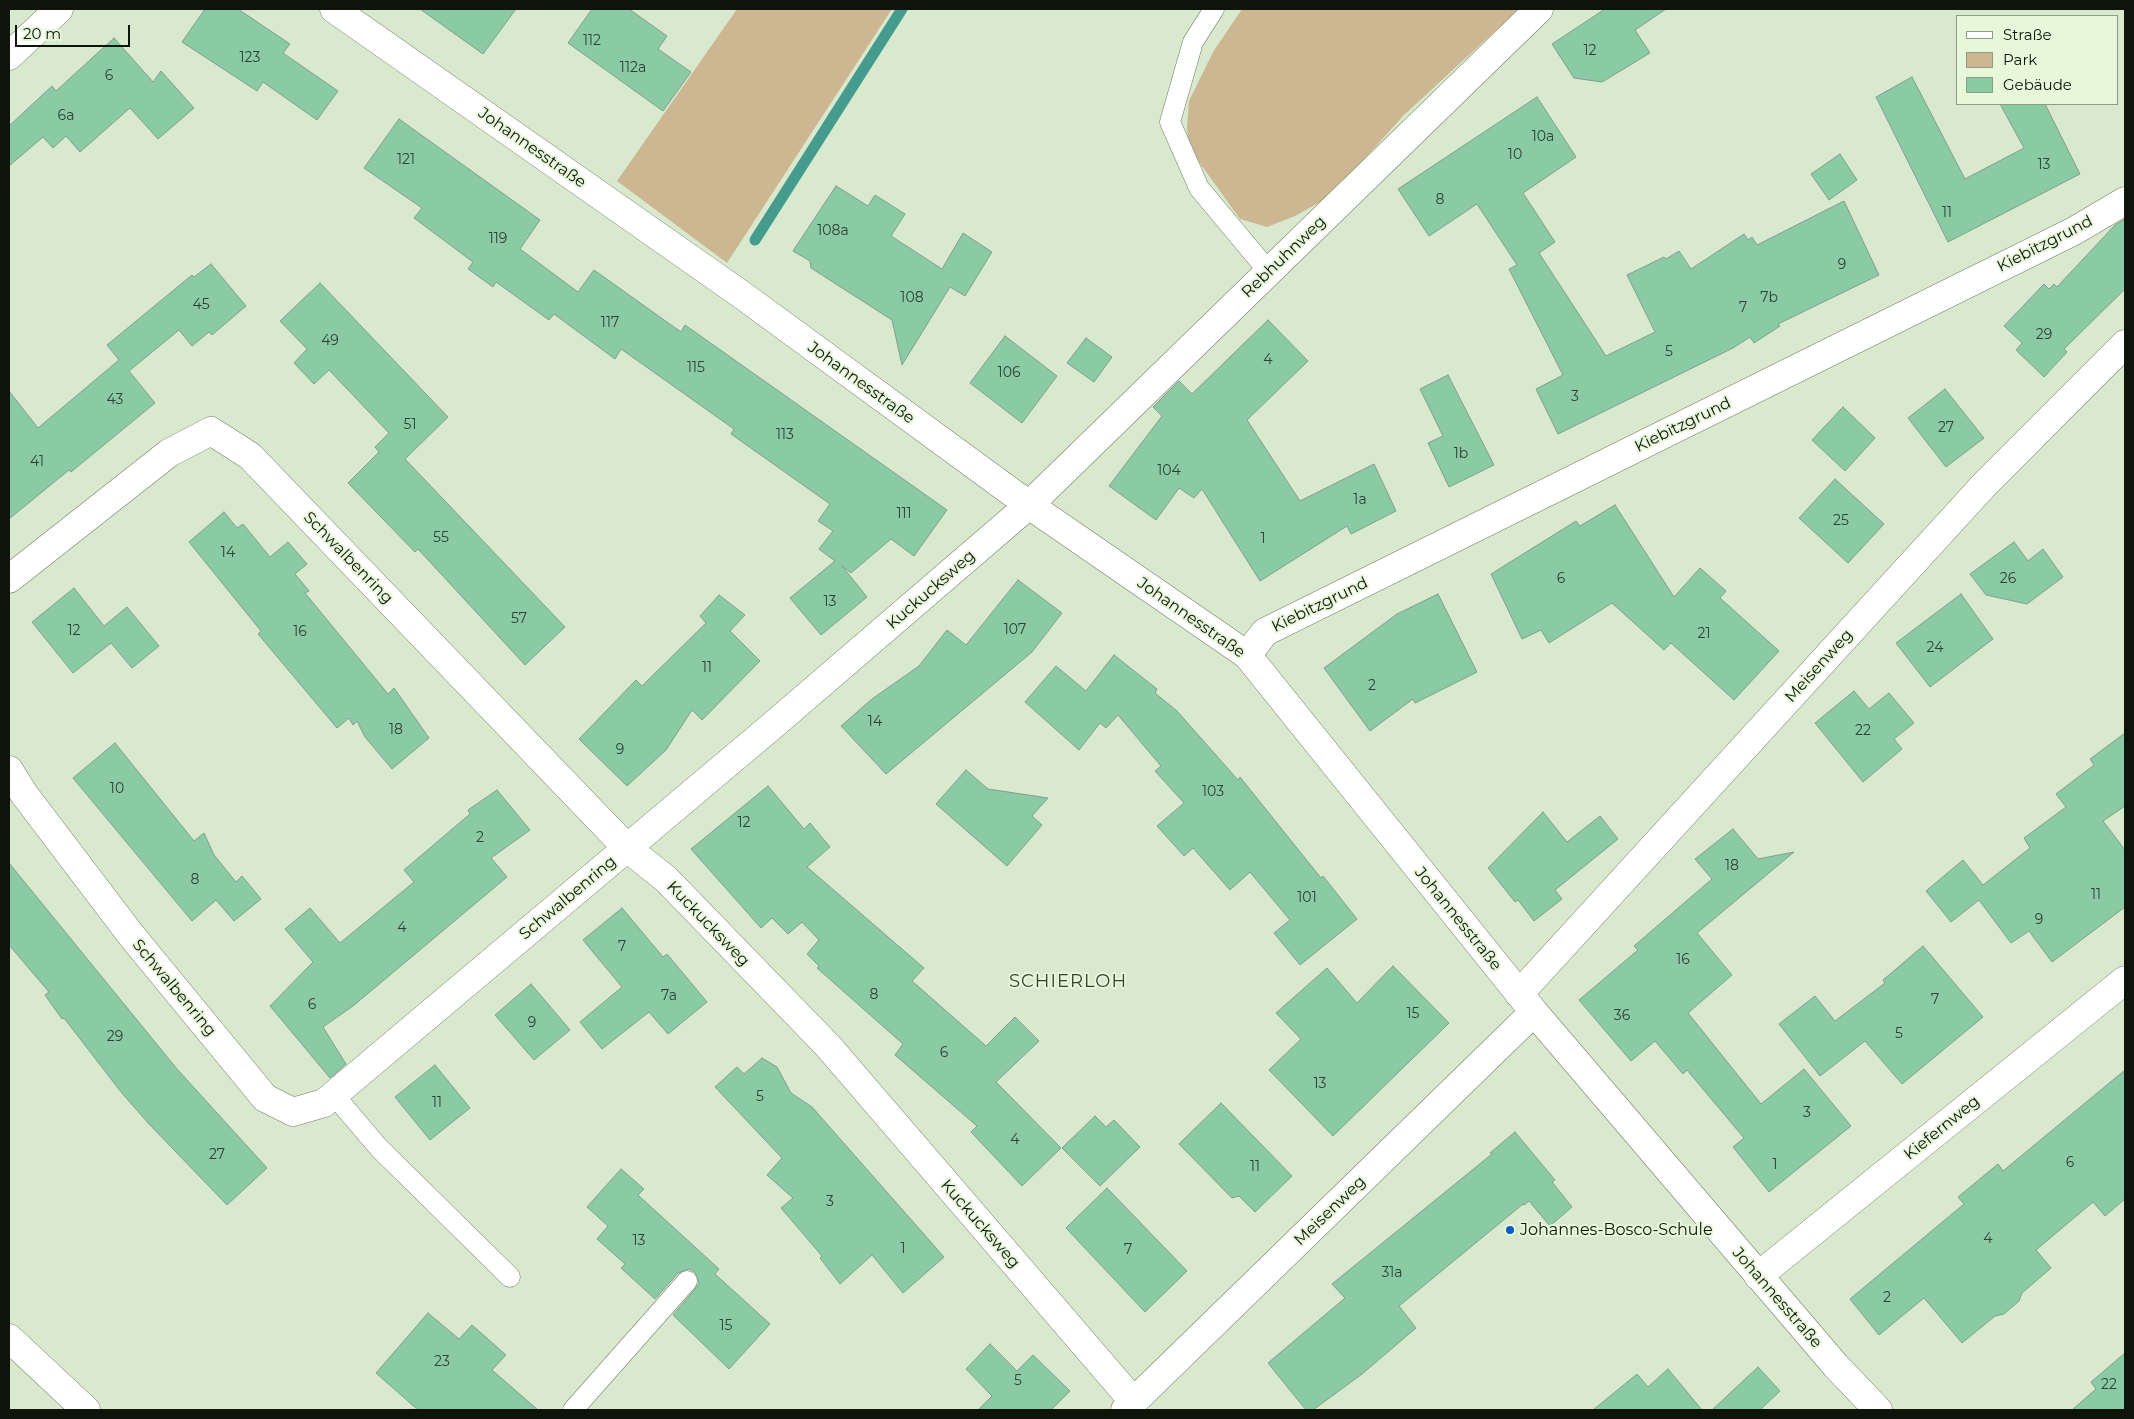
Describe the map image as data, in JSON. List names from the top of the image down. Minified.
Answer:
{"streets":{"street":["Johannesstraße","Kiebitzgrund","Rebhuhnweg","Schwalbenring","Kuckucksweg","Meisenweg","Kiefernweg"]},"crossings":[["Johannesstraße","Kiebitzgrund"],["Johannesstraße","Rebhuhnweg"],["Johannesstraße","Kuckucksweg"],["Johannesstraße","Meisenweg"],["Johannesstraße","Kiefernweg"],["Rebhuhnweg","Kuckucksweg"],["Schwalbenring","Kuckucksweg"],["Kuckucksweg","Meisenweg"]],"districts":["SCHIERLOH"],"places":["Johannes-Bosco-Schule"],"house_numbers":["112","12","123","112a","6","6a","10a","10","121","13","8","11","108a","119","9","108","7b","45","7","117","29","49","5","4","115","106","3","43","51","27","113","1b","41","104","1a","111","25","55","1","14","6","26","13","57","107","12","16","21","24","11","2","14","18","22","9","10","103","12","2","18","8","11","101","9","4","7","16","8","7a","7","6","15","36","9","5","29","6","13","5","11","3","4","27","6","1","11","3","4","13","1","7","31a","2","15","23","5","22"],"legend":["Straße","Park","Gebäude"],"scale_bar":"20 m"}
